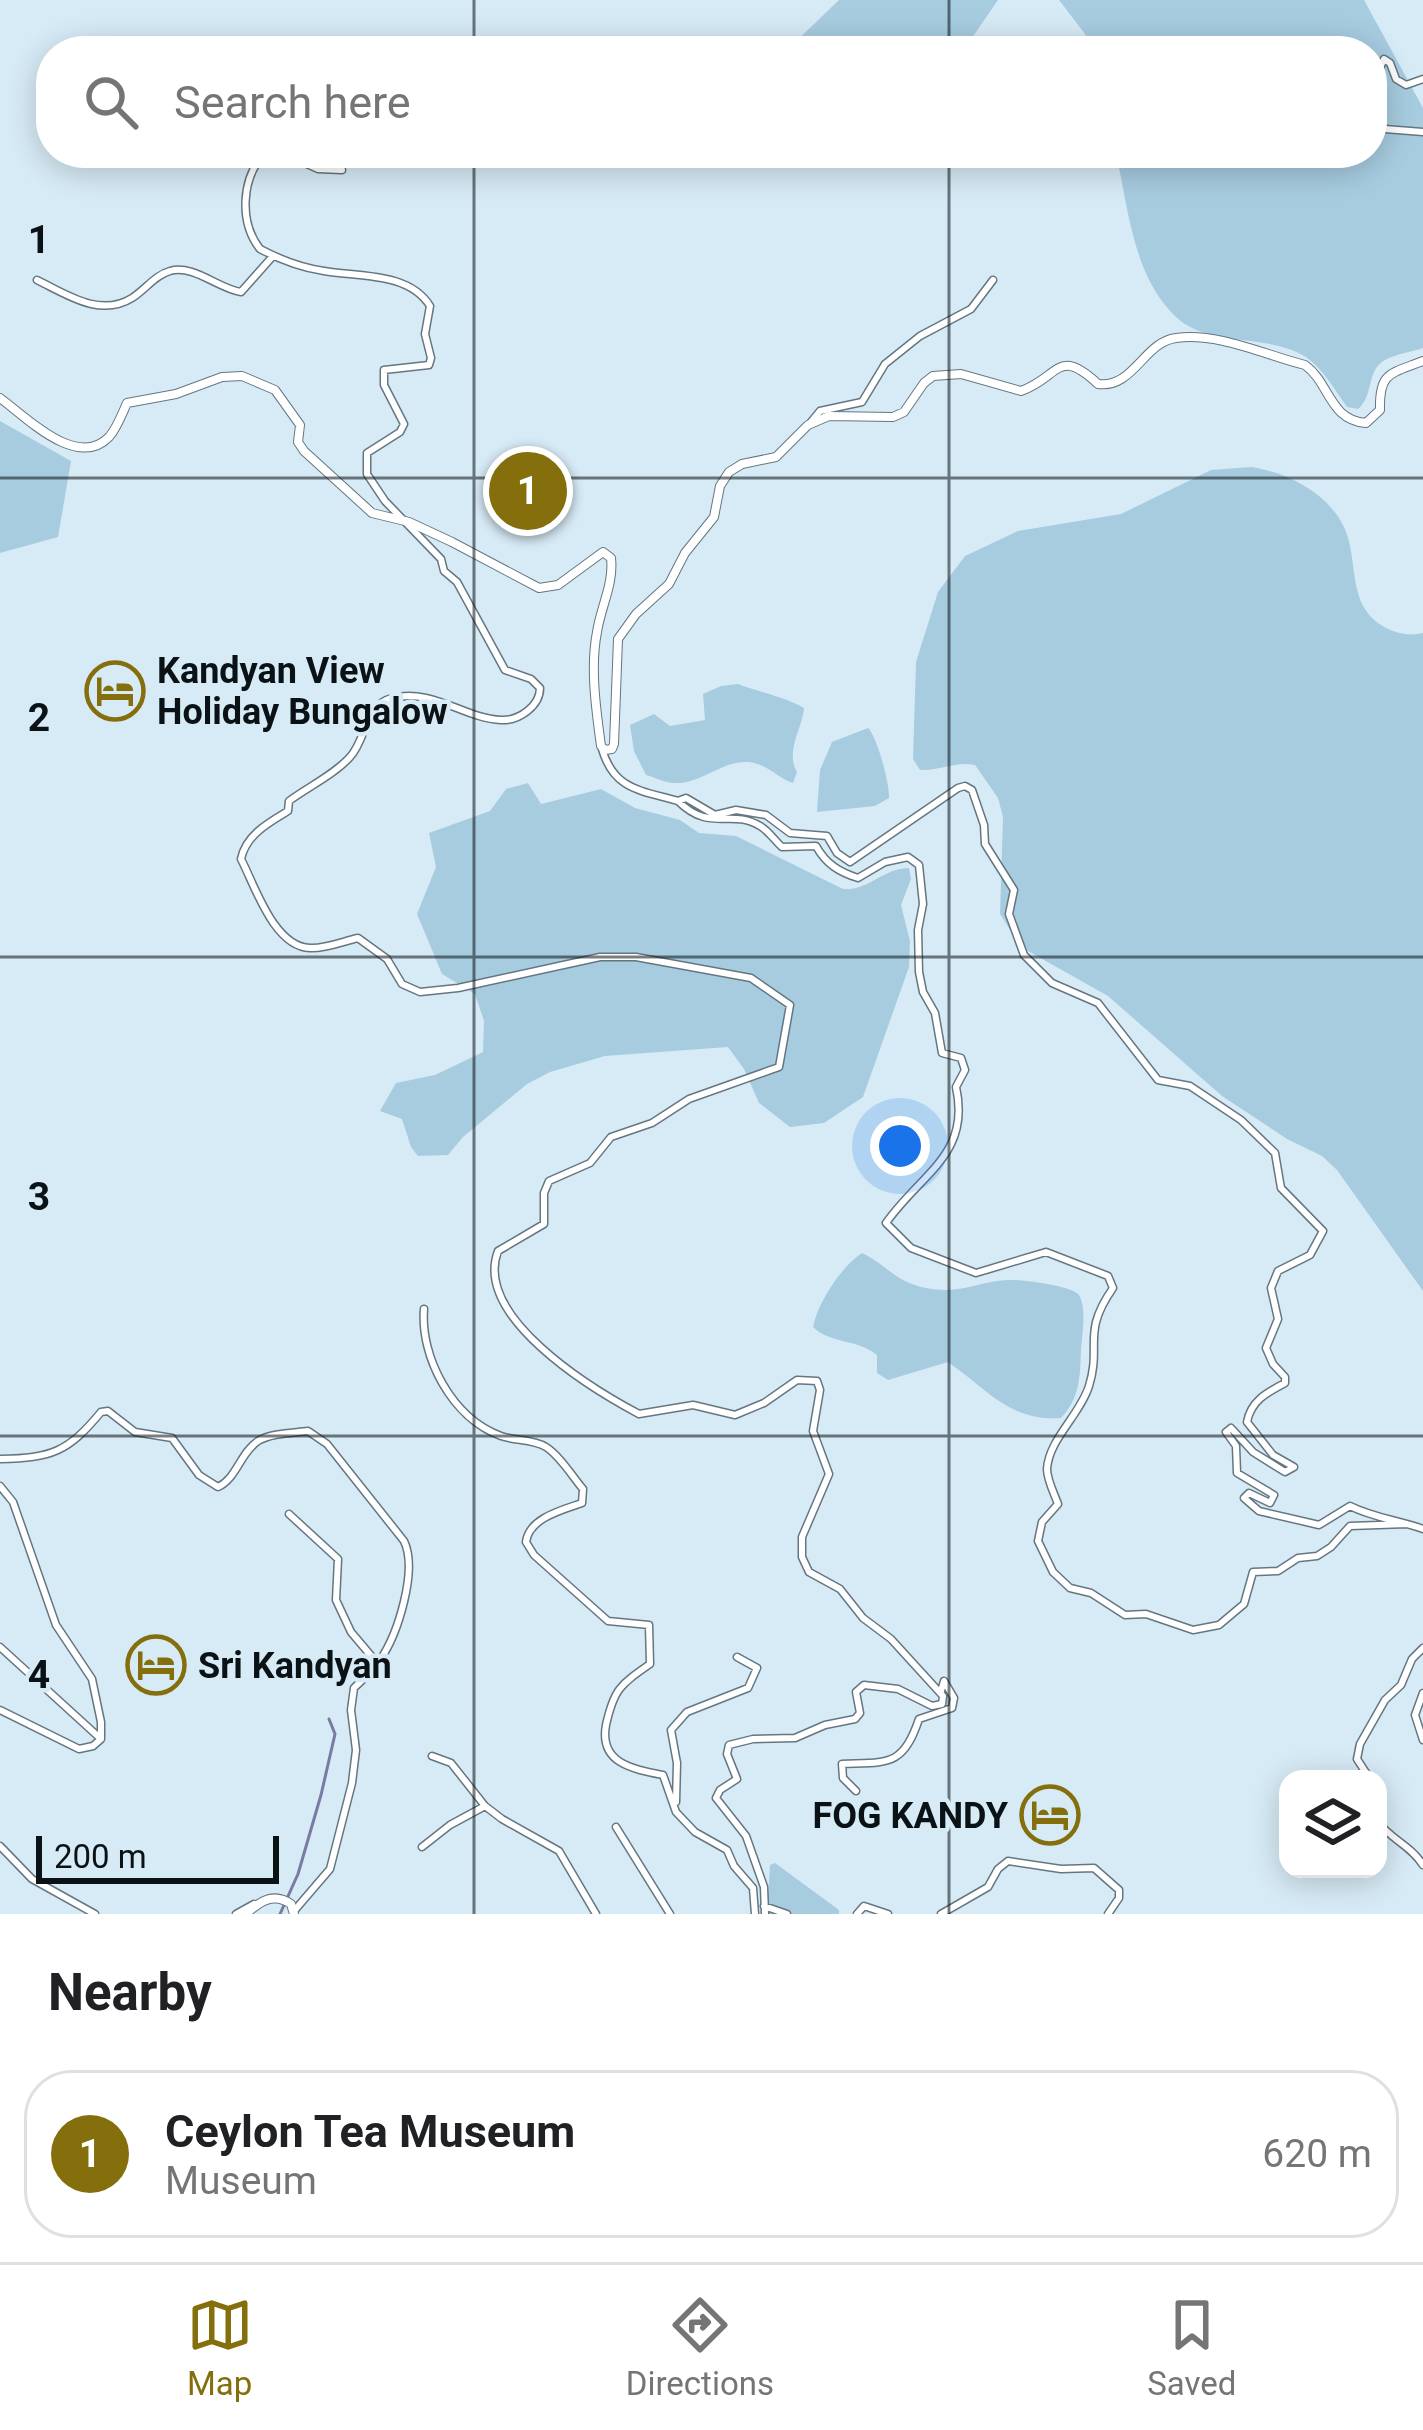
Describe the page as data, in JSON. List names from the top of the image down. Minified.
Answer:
{"places":{"hotel":["Kandyan View Holiday Bungalow","Sri Kandyan","FOG KANDY"]},"scale_bar":"200 m","page":{"search":"Search here","pins":"1","scale":"200 m","heading":"Nearby","list":[{"mark":"1","name":"Ceylon Tea Museum","note":"Museum","value":"620 m"}],"nav":["Map","Directions","Saved"]},"grid":{"rows":["1","2","3","4"]}}
